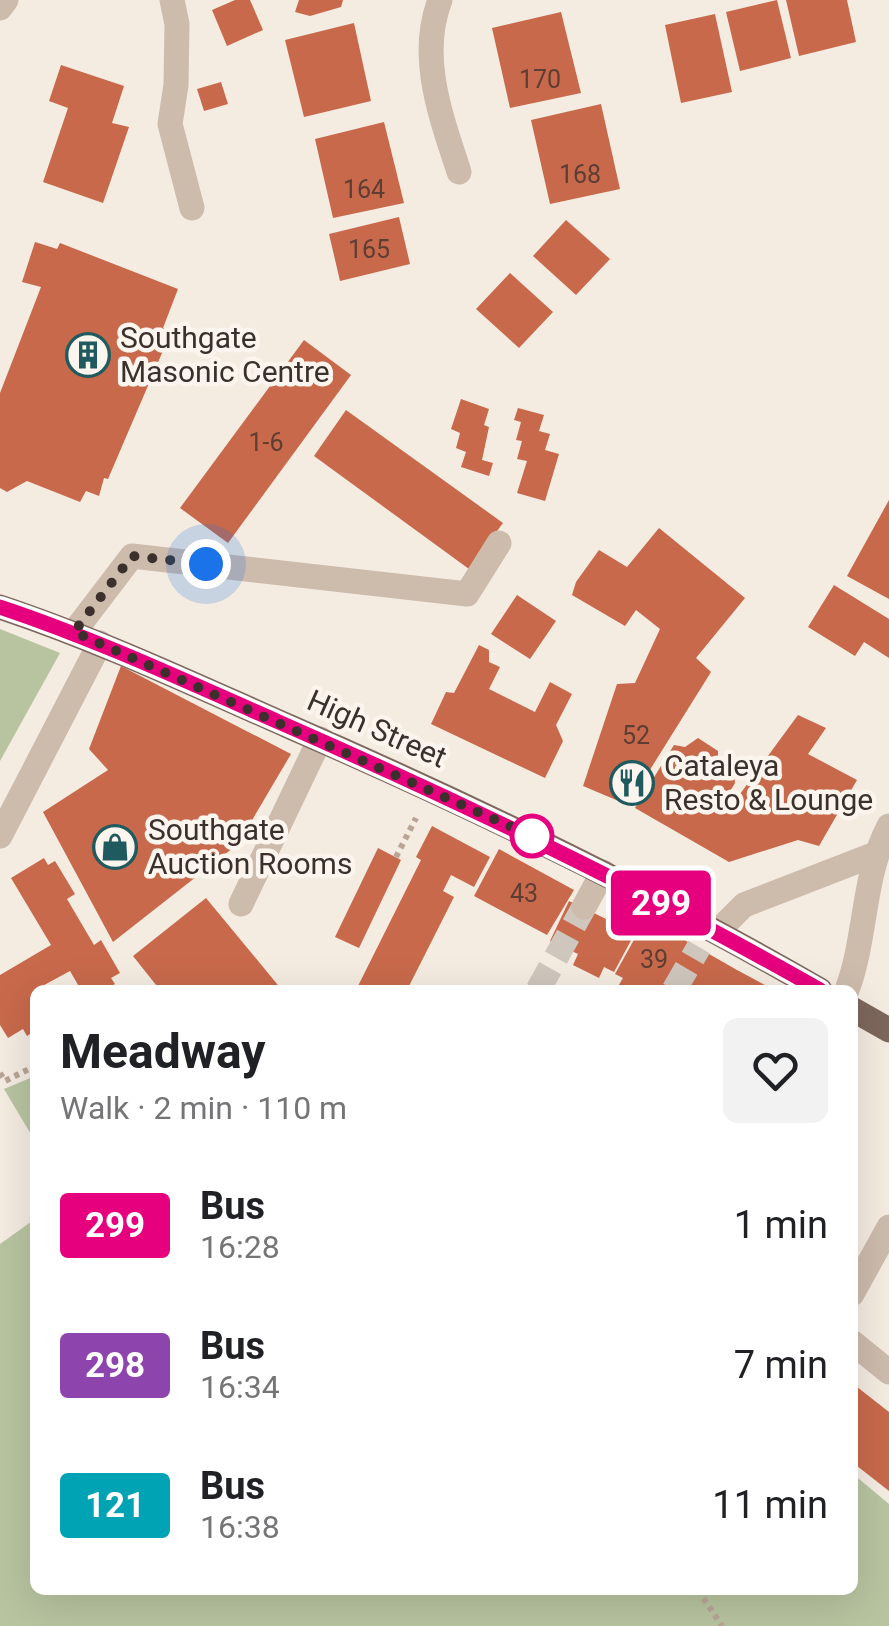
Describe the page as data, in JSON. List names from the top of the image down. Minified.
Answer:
{"streets":{"main road":["High Street"]},"places":{"building":["Southgate Masonic Centre"],"restaurant":["Cataleya Resto & Lounge"],"shop":["Southgate Auction Rooms"]},"lines":["bus line 299"],"house_numbers":["170","168","164","165","1-6","52","43","39"],"page":{"on_map":"299","heading":["Meadway","Walk · 2 min · 110 m"],"list":[{"mark":"299","name":"Bus","note":"16:28","value":"1 min"},{"mark":"298","name":"Bus","note":"16:34","value":"7 min"},{"mark":"121","name":"Bus","note":"16:38","value":"11 min"}]}}
